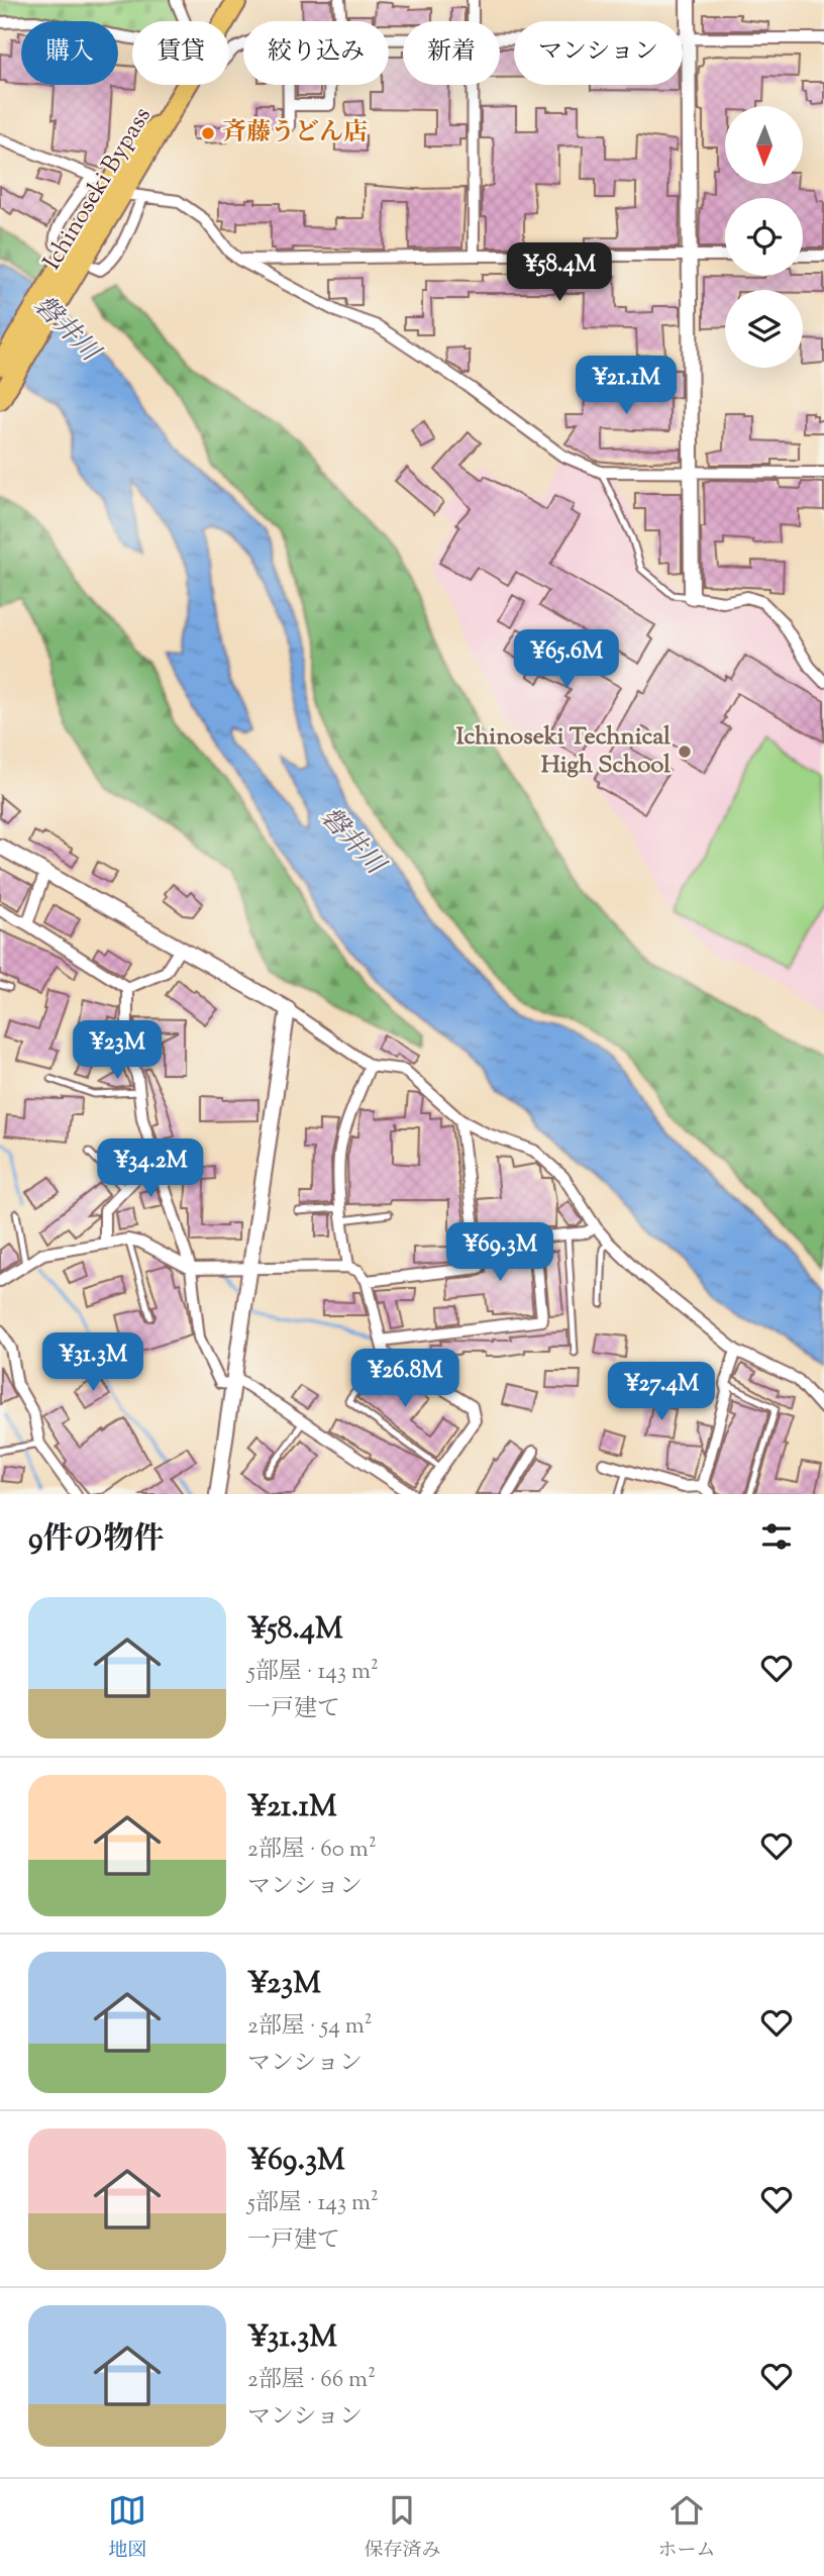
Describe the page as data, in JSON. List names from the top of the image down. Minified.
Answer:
{"streets":{"highway":["Ichinoseki Bypass"]},"water":["磐井川"],"places":["斉藤うどん店","Ichinoseki Technical High School"],"north":"bottom","page":{"chip":["購入","賃貸","絞り込み","新着","マンション"],"price":["¥58.4M","¥21.1M","¥65.6M","¥23M","¥34.2M","¥69.3M","¥31.3M","¥26.8M","¥27.4M"],"heading":"9件の物件","list":[{"name":"¥58.4M","note":"5部屋 · 143 m² · 一戸建て"},{"name":"¥21.1M","note":"2部屋 · 60 m² · マンション"},{"name":"¥23M","note":"2部屋 · 54 m² · マンション"},{"name":"¥69.3M","note":"5部屋 · 143 m² · 一戸建て"},{"name":"¥31.3M","note":"2部屋 · 66 m² · マンション"}],"tabs":["地図","保存済み","ホーム"]}}
